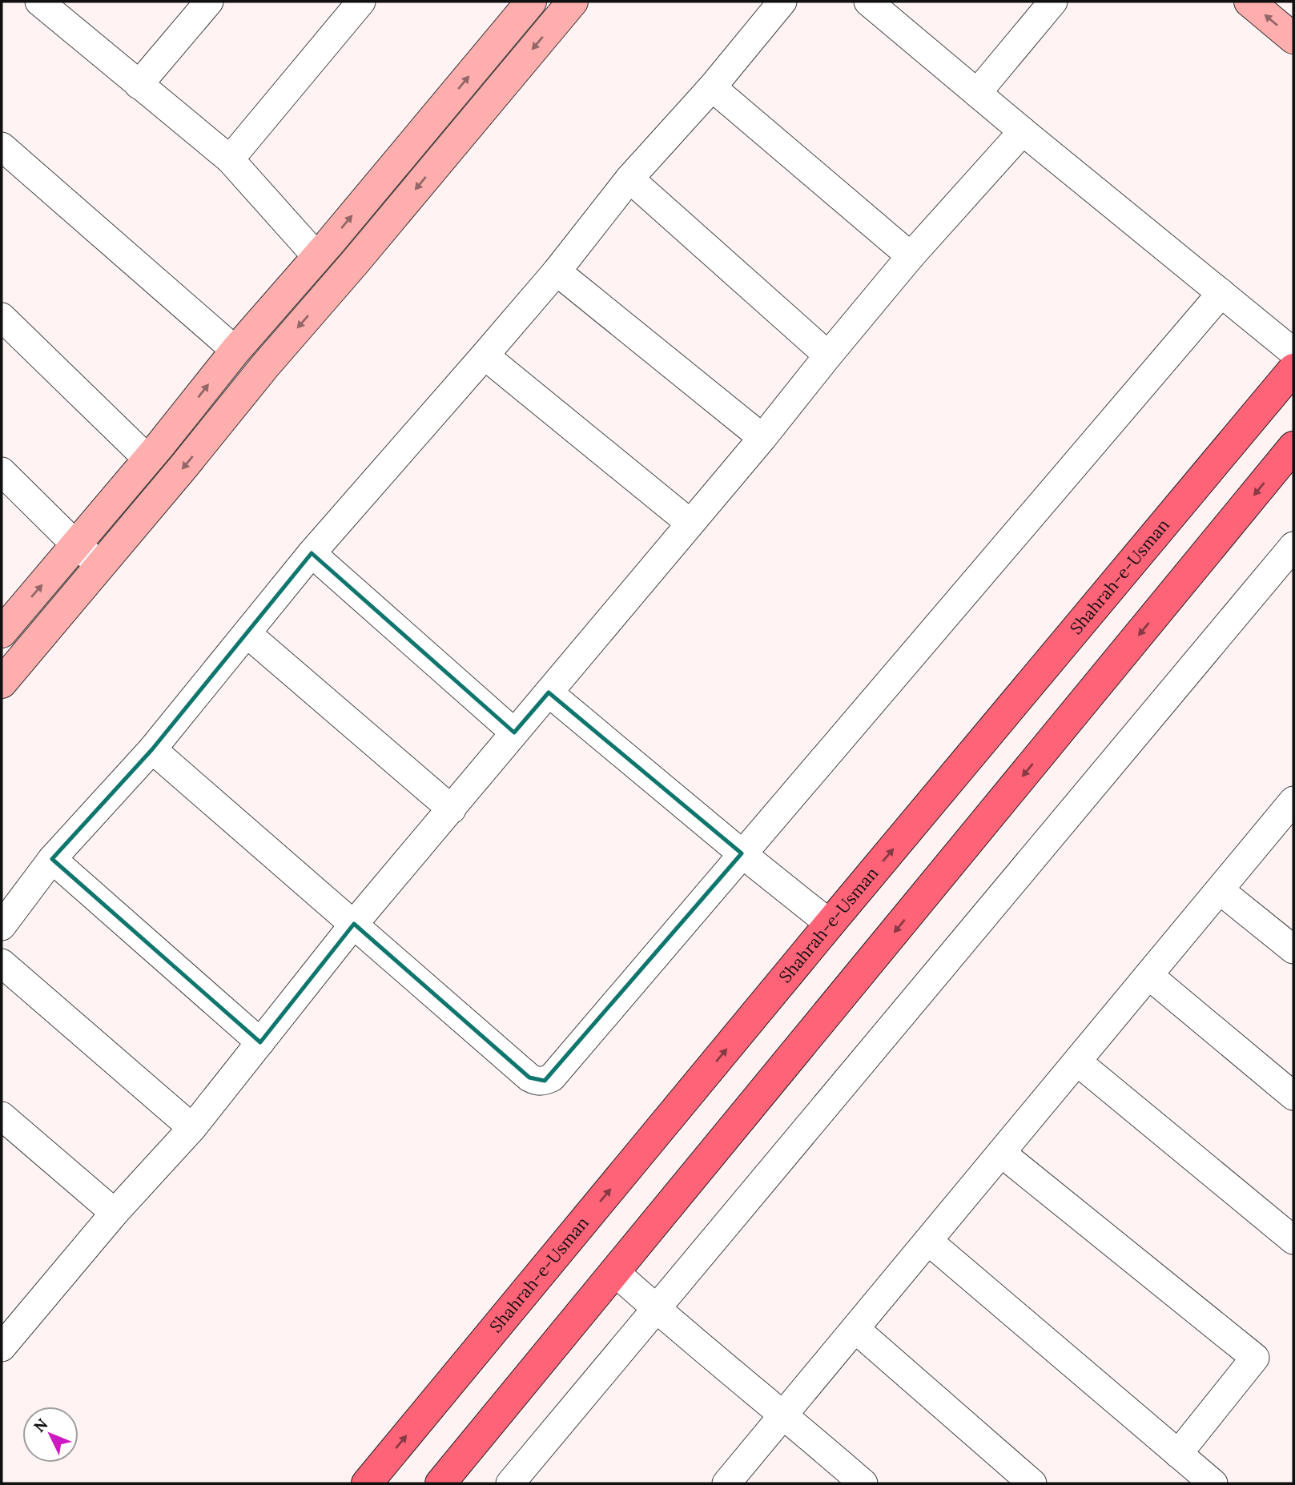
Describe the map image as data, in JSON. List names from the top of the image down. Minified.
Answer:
{"streets":{"main road":["Shahrah-e-Usman"]},"north":"top left"}
